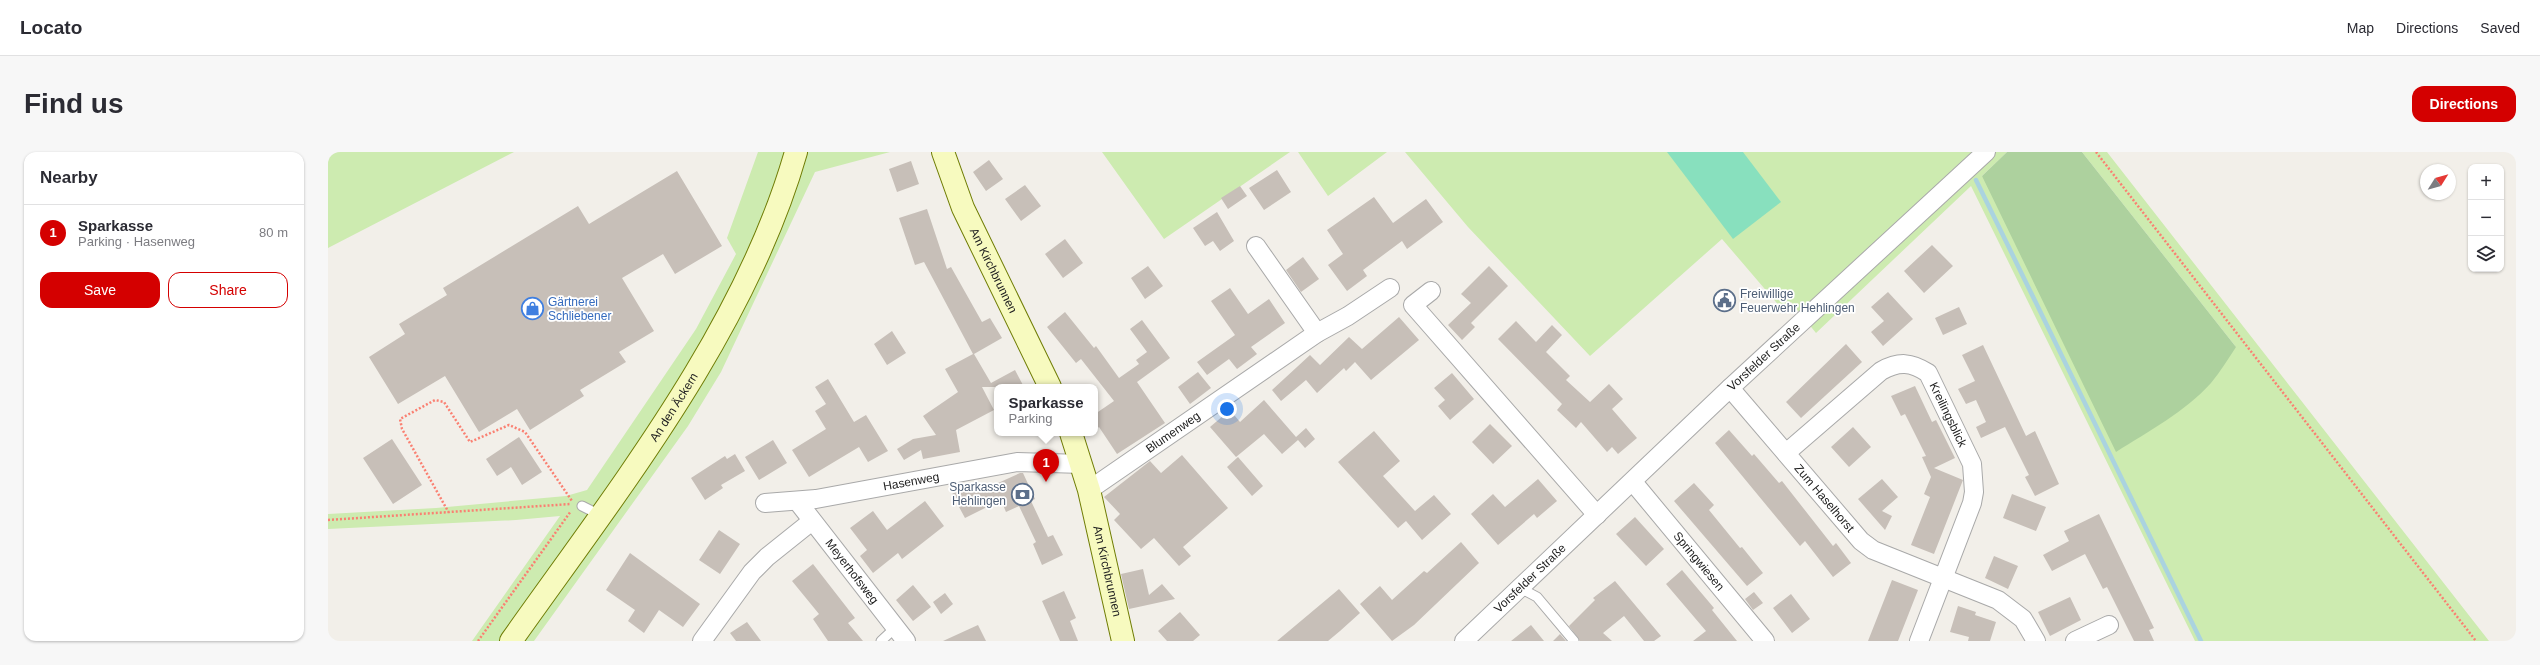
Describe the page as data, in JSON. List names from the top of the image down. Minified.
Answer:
{"streets":{"main road":["Am Kirchbrunnen","An den Äckern"],"street":["Vorsfelder Straße","Kreilingsblick","Blumenweg","Hasenweg","Zum Haselhorst","Springwiesen","Meyerhofsweg"]},"crossings":[["Am Kirchbrunnen","Blumenweg"],["Am Kirchbrunnen","Hasenweg"],["Vorsfelder Straße","Zum Haselhorst"],["Vorsfelder Straße","Springwiesen"],["Kreilingsblick","Zum Haselhorst"],["Hasenweg","Meyerhofsweg"]],"places":{"public building":["Freiwillige Feuerwehr Hehlingen"],"shop":["Gärtnerei Schliebener"],"bank":["Sparkasse Hehlingen"]},"north":"top right","page":{"header":"Locato","nav":["Map","Directions","Saved"],"buttons":["Directions",["Save","Share"]],"title":"Find us","heading":"Nearby","map_buttons":["+","−"],"list":[{"mark":"1","name":"Sparkasse","note":"Parking · Hasenweg","value":"80 m"}],"popup":["Sparkasse","Parking"],"pins":"1"}}
